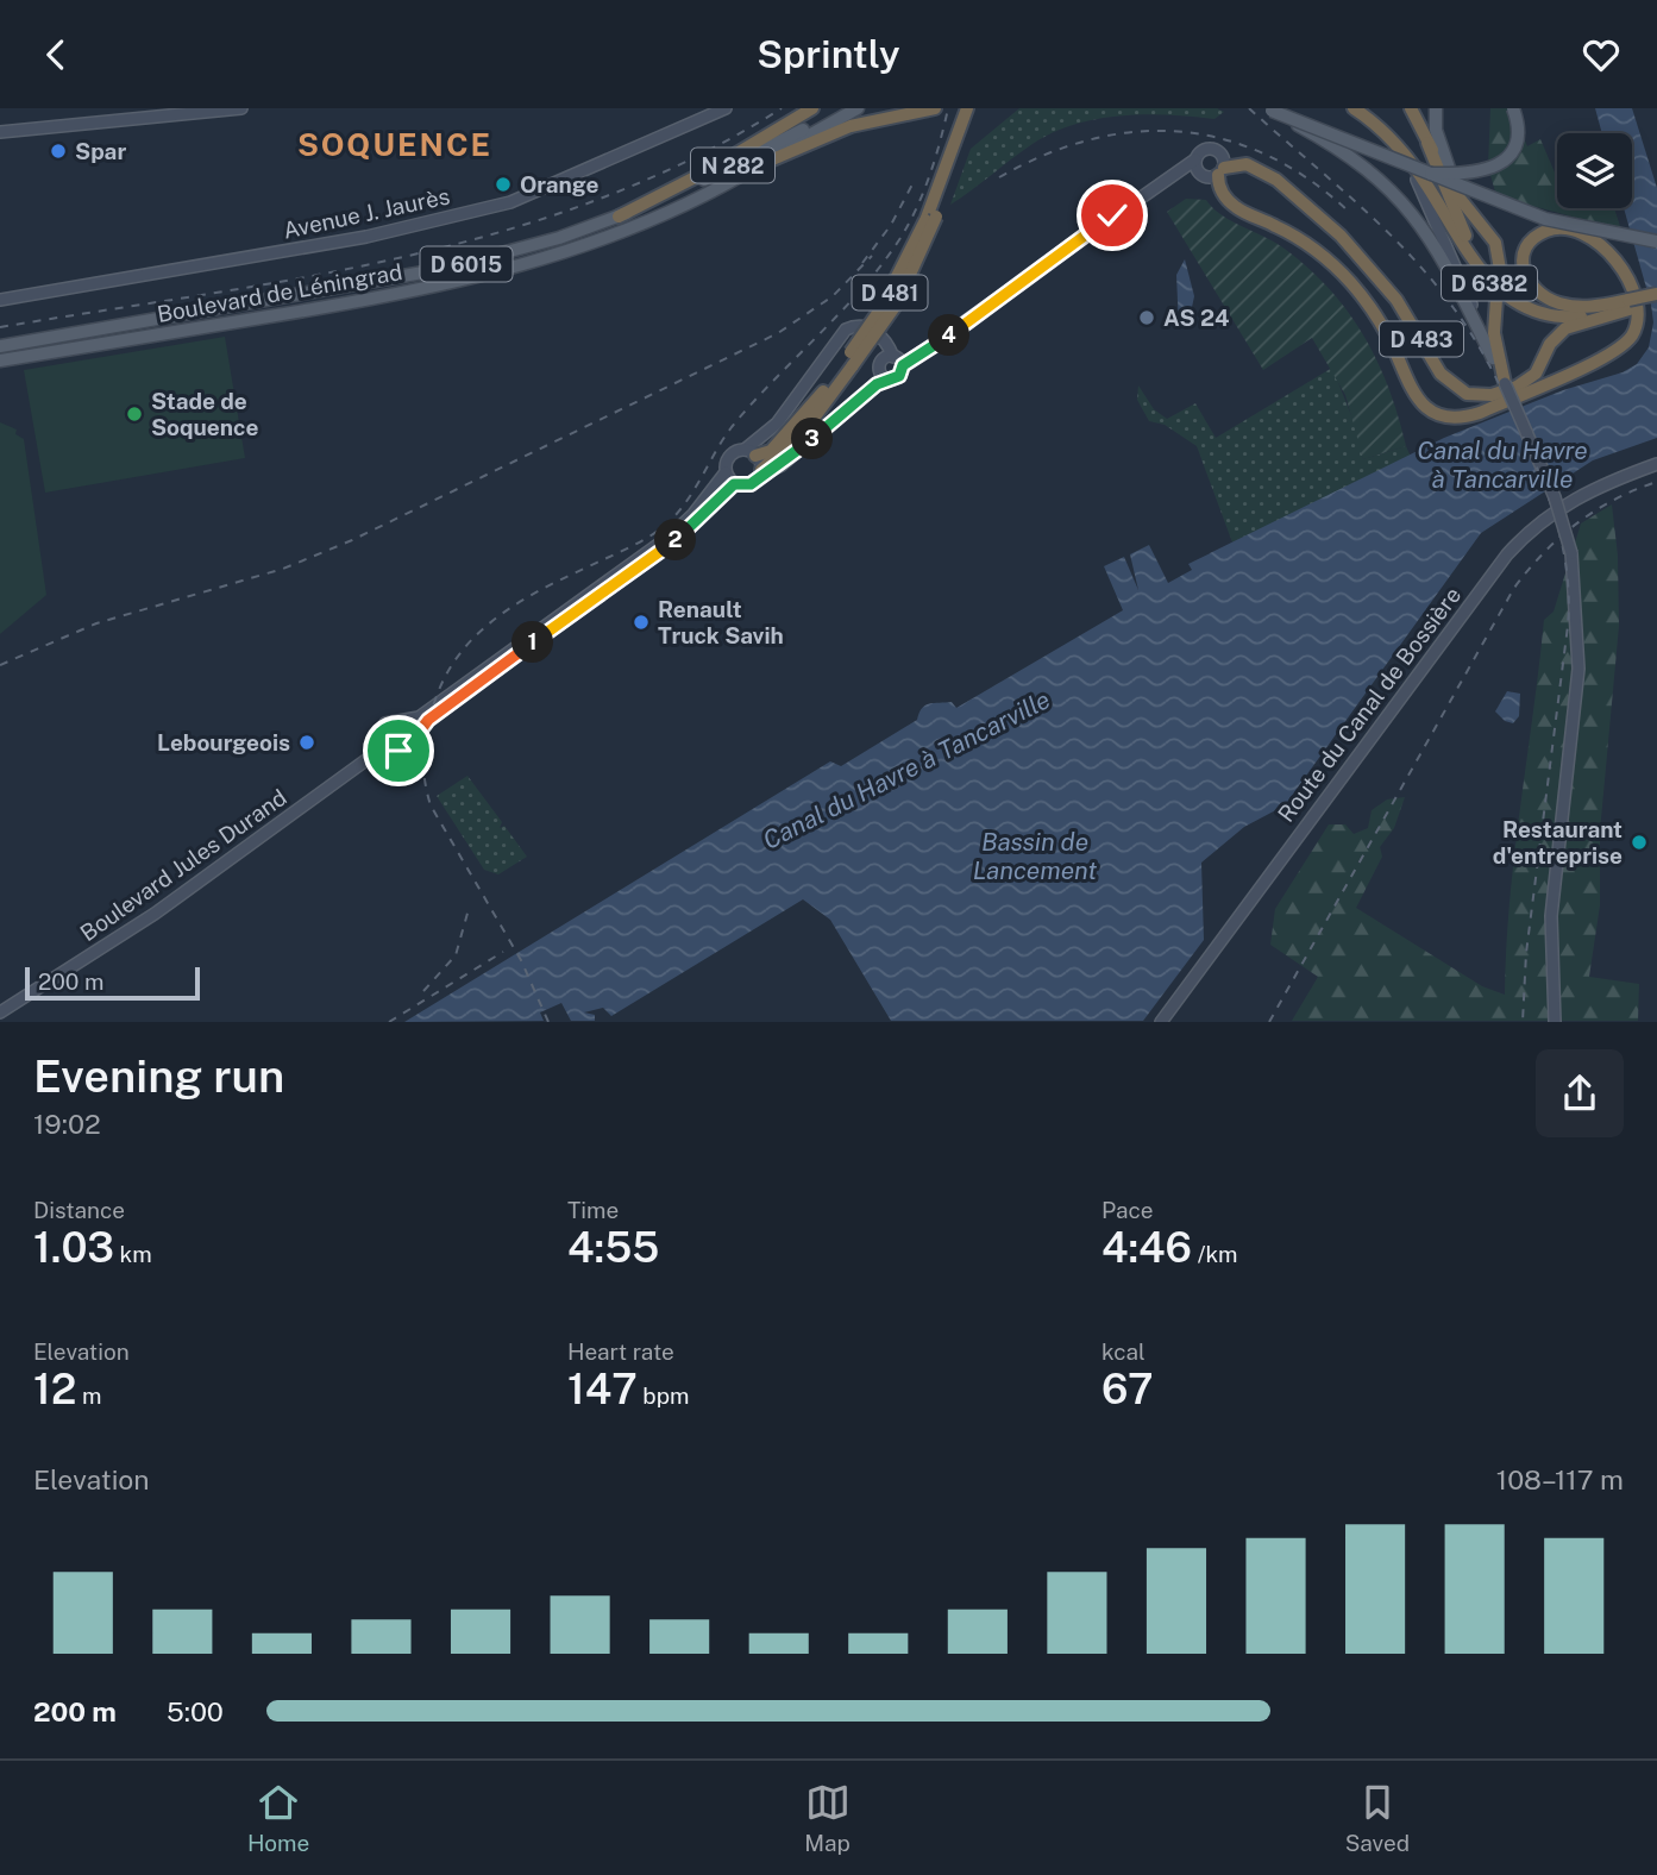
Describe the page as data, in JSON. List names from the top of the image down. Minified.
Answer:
{"streets":{"highway":["D 6015","D 6382","D 481","D 483"],"main road":["N 282","Avenue J. Jaurès","Boulevard de Léningrad","Route du Canal de Bossière","Boulevard Jules Durand"]},"crossings":[["N 282","D 6015"],["N 282","Boulevard de Léningrad"],["D 6015","Boulevard de Léningrad"],["D 6382","D 483"]],"districts":["SOQUENCE"],"water":["Canal du Havre à Tancarville","Bassin de Lancement"],"places":["Spar","Orange","AS 24","Stade de Soquence","Renault Truck Savih","Lebourgeois","Restaurant d'entreprise"],"scale_bar":"200 m","page":{"header":"Sprintly","pins":["4","3","2","1"],"scale":"200 m","heading":["Evening run","19:02"],"stats":[["Distance","1.03 km"],["Time","4:55"],["Pace","4:46 /km"],["Elevation","12 m"],["Heart rate","147 bpm"],["kcal","67"]],"chart":["Elevation","108–117 m"],"list":[{"name":"200 m","note":"5:00"}],"tabs":["Home","Map","Saved"]}}
